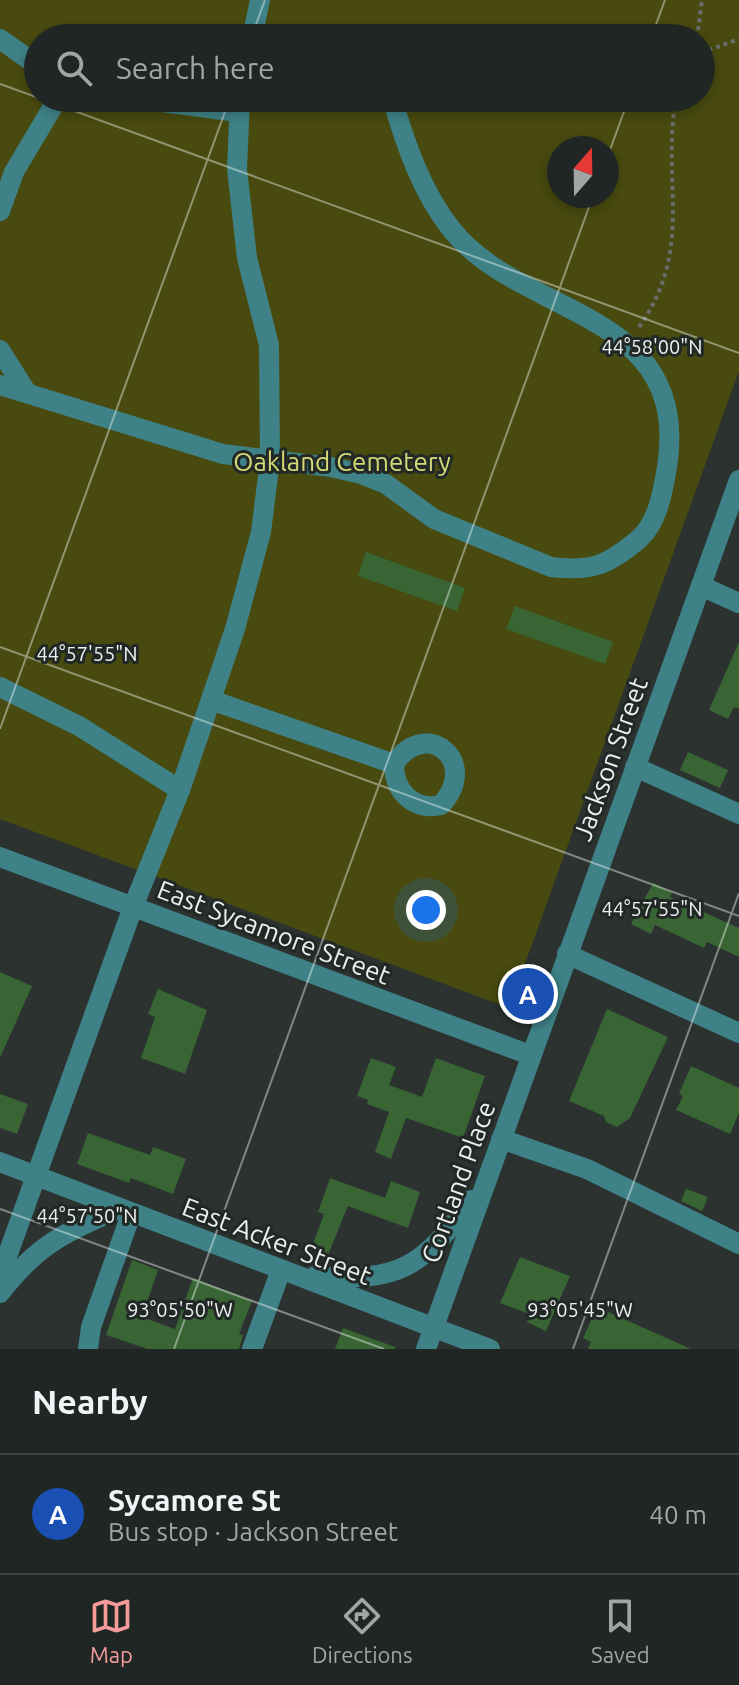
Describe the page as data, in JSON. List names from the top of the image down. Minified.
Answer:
{"streets":{"street":["Jackson Street","East Sycamore Street","Cortland Place","East Acker Street"]},"crossings":[["Jackson Street","East Sycamore Street"],["Jackson Street","Cortland Place"],["East Sycamore Street","Cortland Place"],["Cortland Place","East Acker Street"]],"parks":["Oakland Cemetery"],"north":"top","page":{"search":"Search here","pins":"A","heading":"Nearby","list":[{"mark":"A","name":"Sycamore St","note":"Bus stop · Jackson Street","value":"40 m"}],"nav":["Map","Directions","Saved"]},"coordinates":["44°58'00\"N","44°57'55\"N","44°57'50\"N","93°05'50\"W","93°05'45\"W"]}
